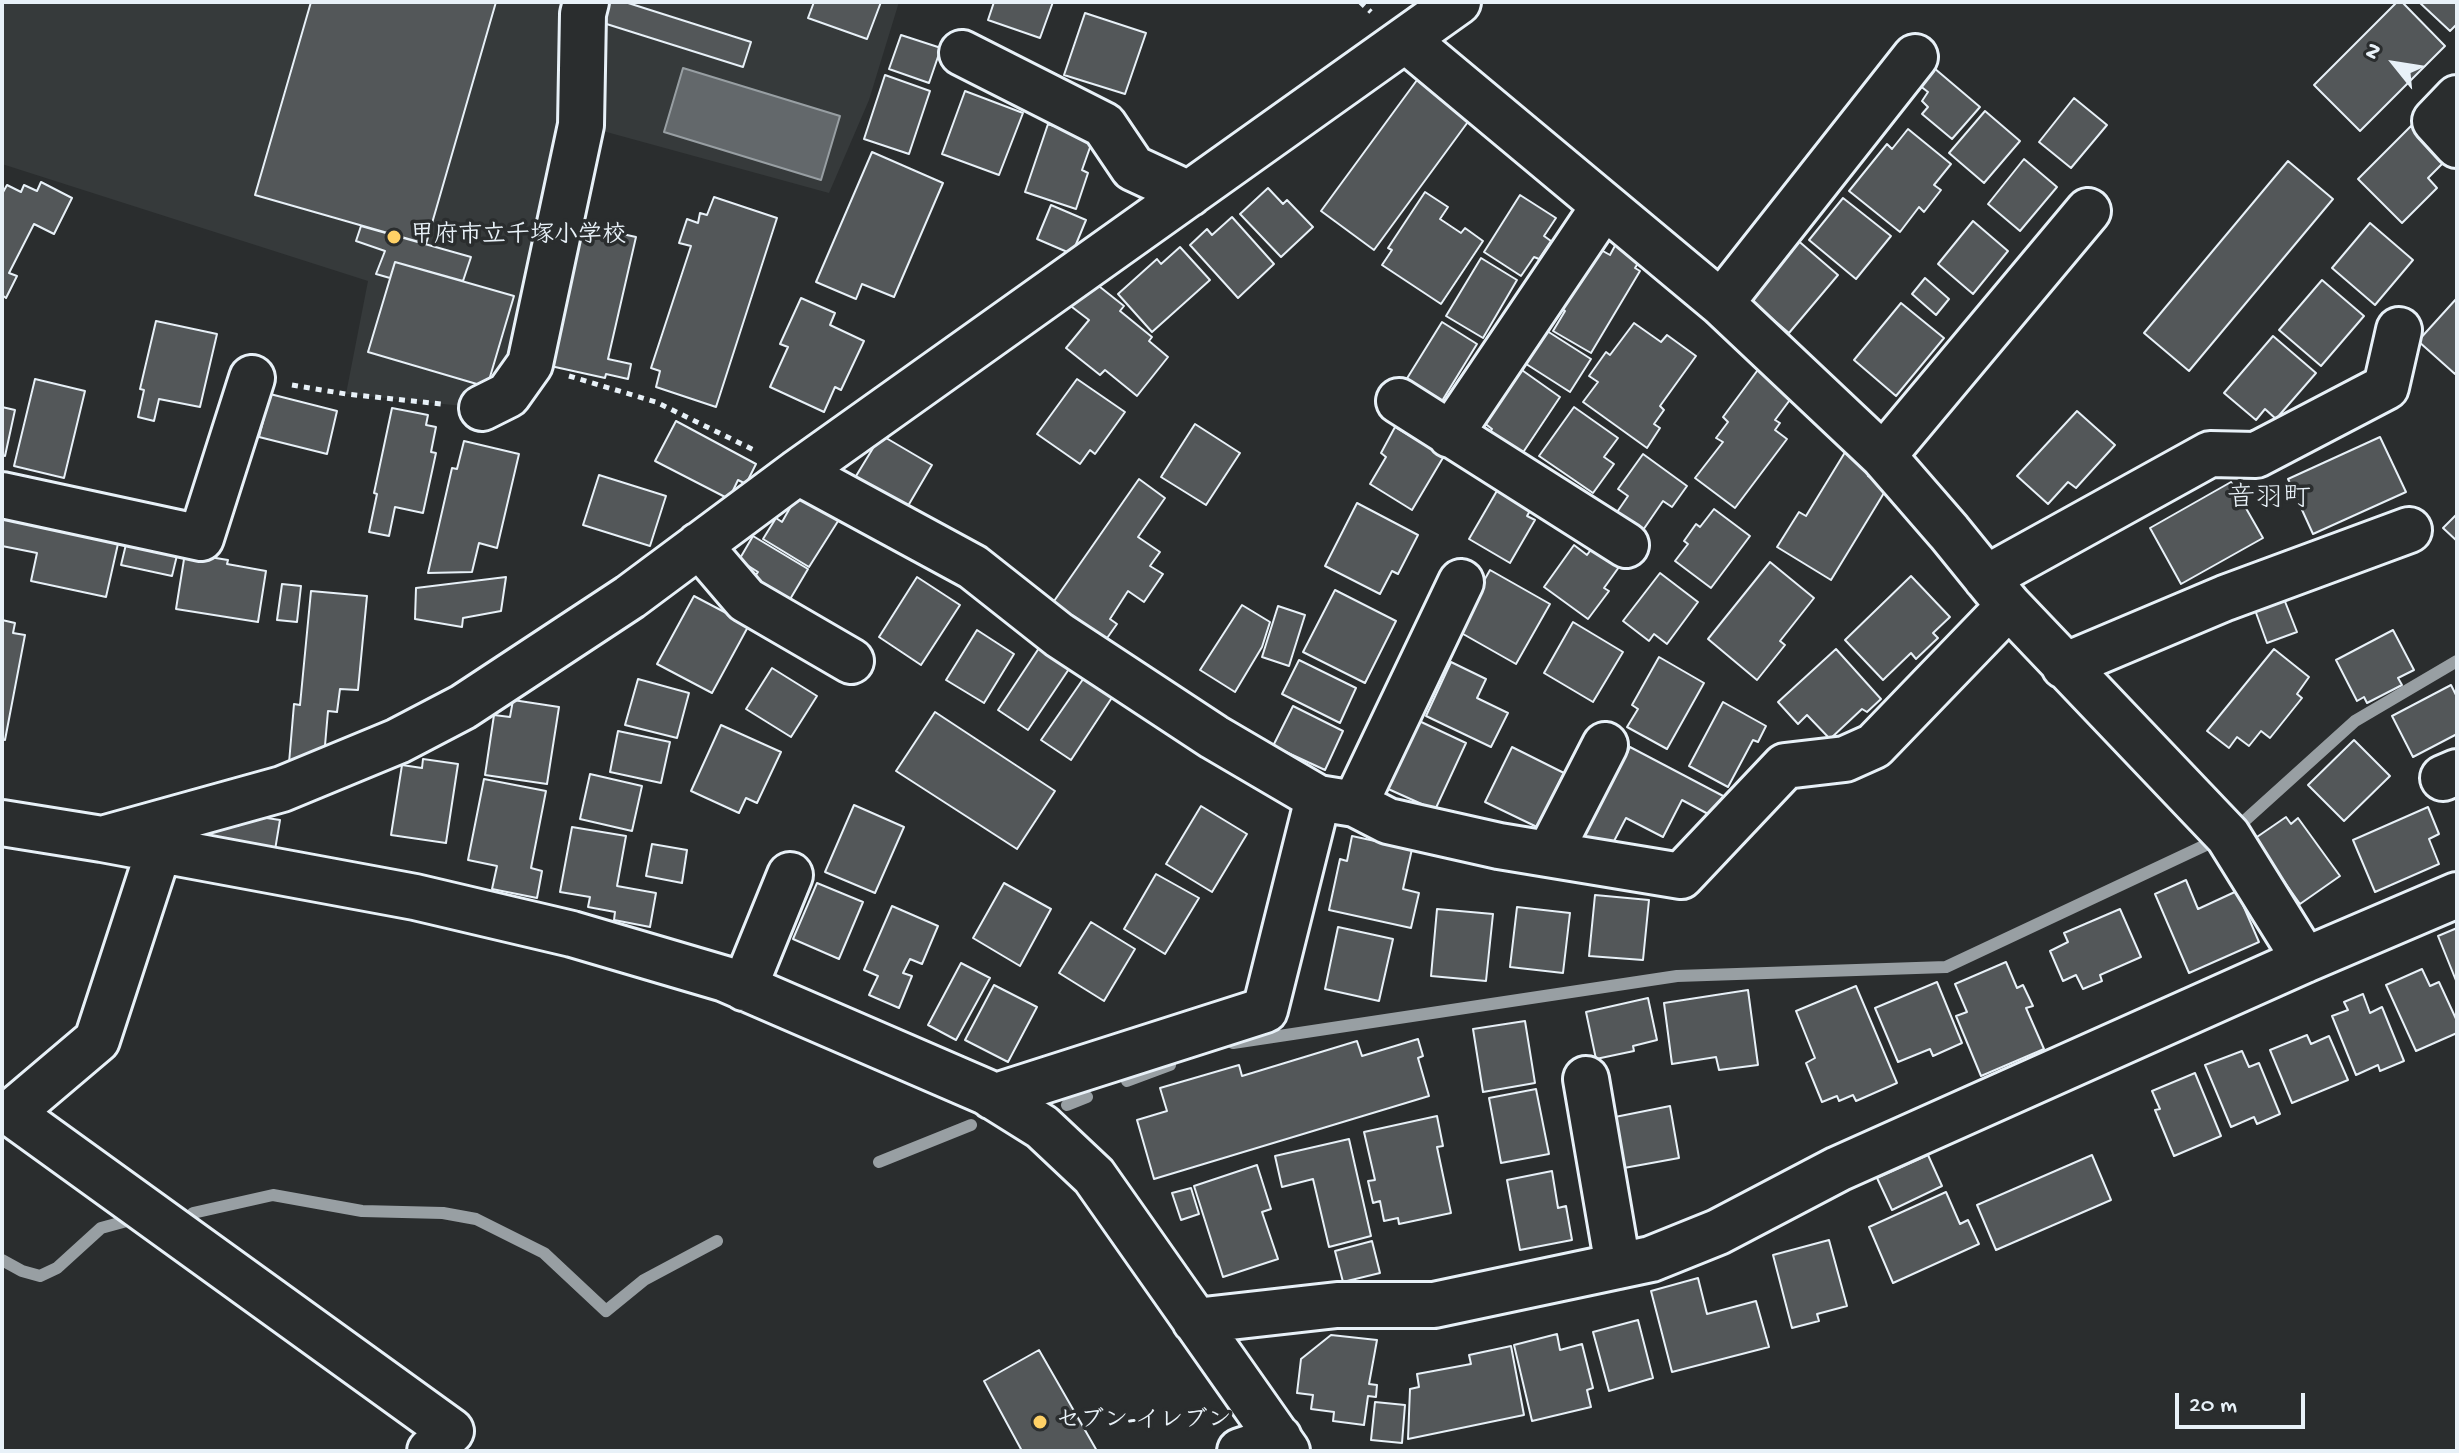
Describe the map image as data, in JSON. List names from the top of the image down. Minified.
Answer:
{"districts":["音羽町"],"places":["甲府市立千塚小学校","セブン-イレブン"],"scale_bar":"20 m","north":"top left"}
